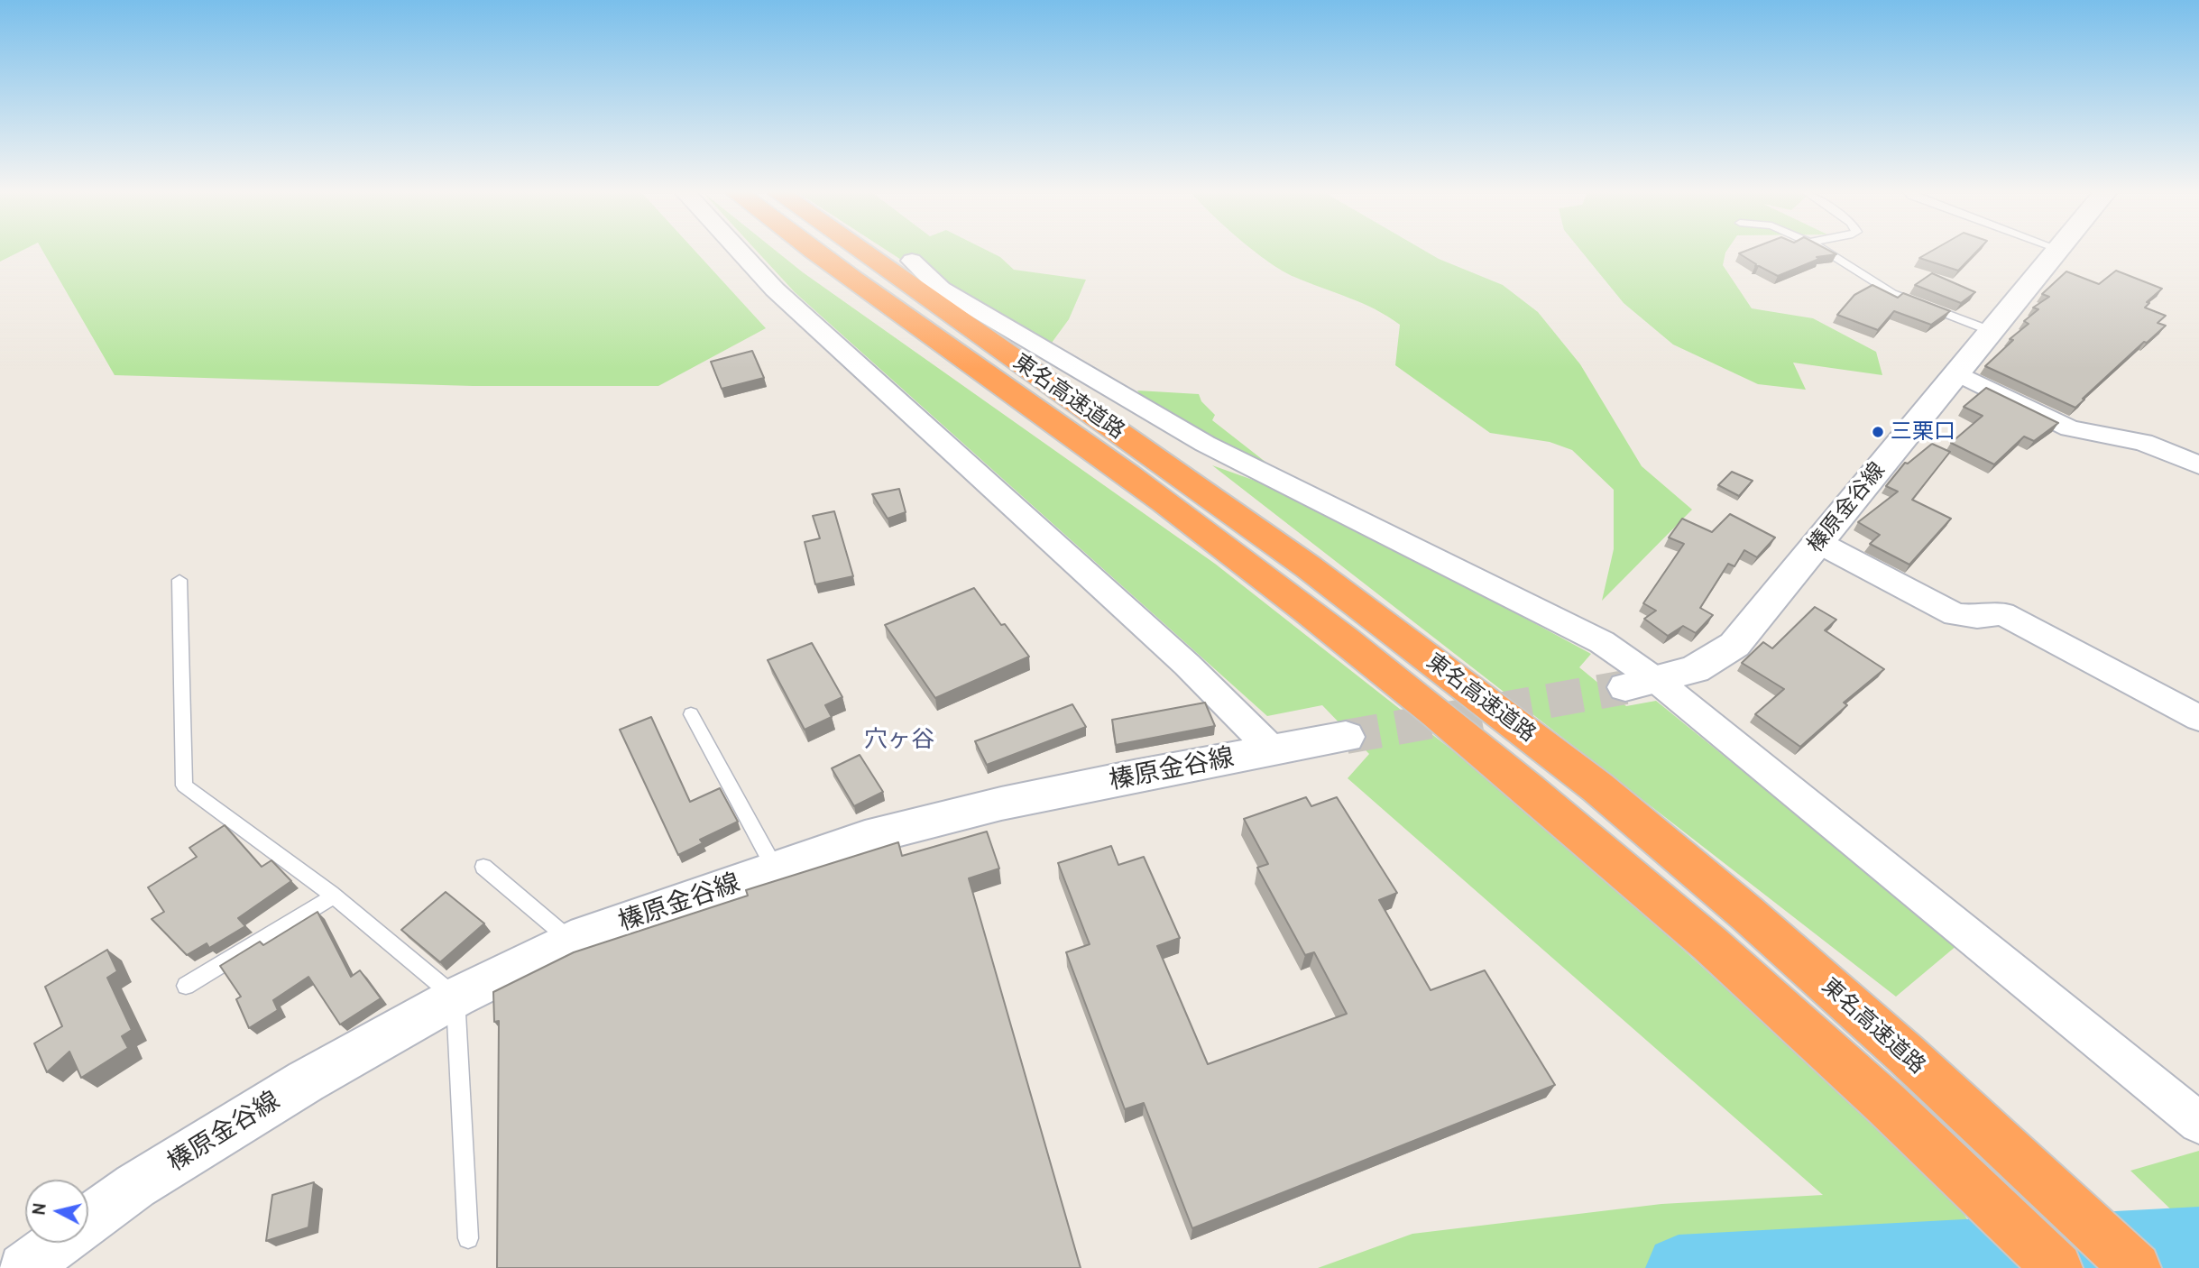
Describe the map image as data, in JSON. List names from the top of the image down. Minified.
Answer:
{"streets":{"highway":["東名高速道路"],"main road":["榛原金谷線"]},"districts":["穴ヶ谷"],"places":["三栗口"],"north":"left"}
